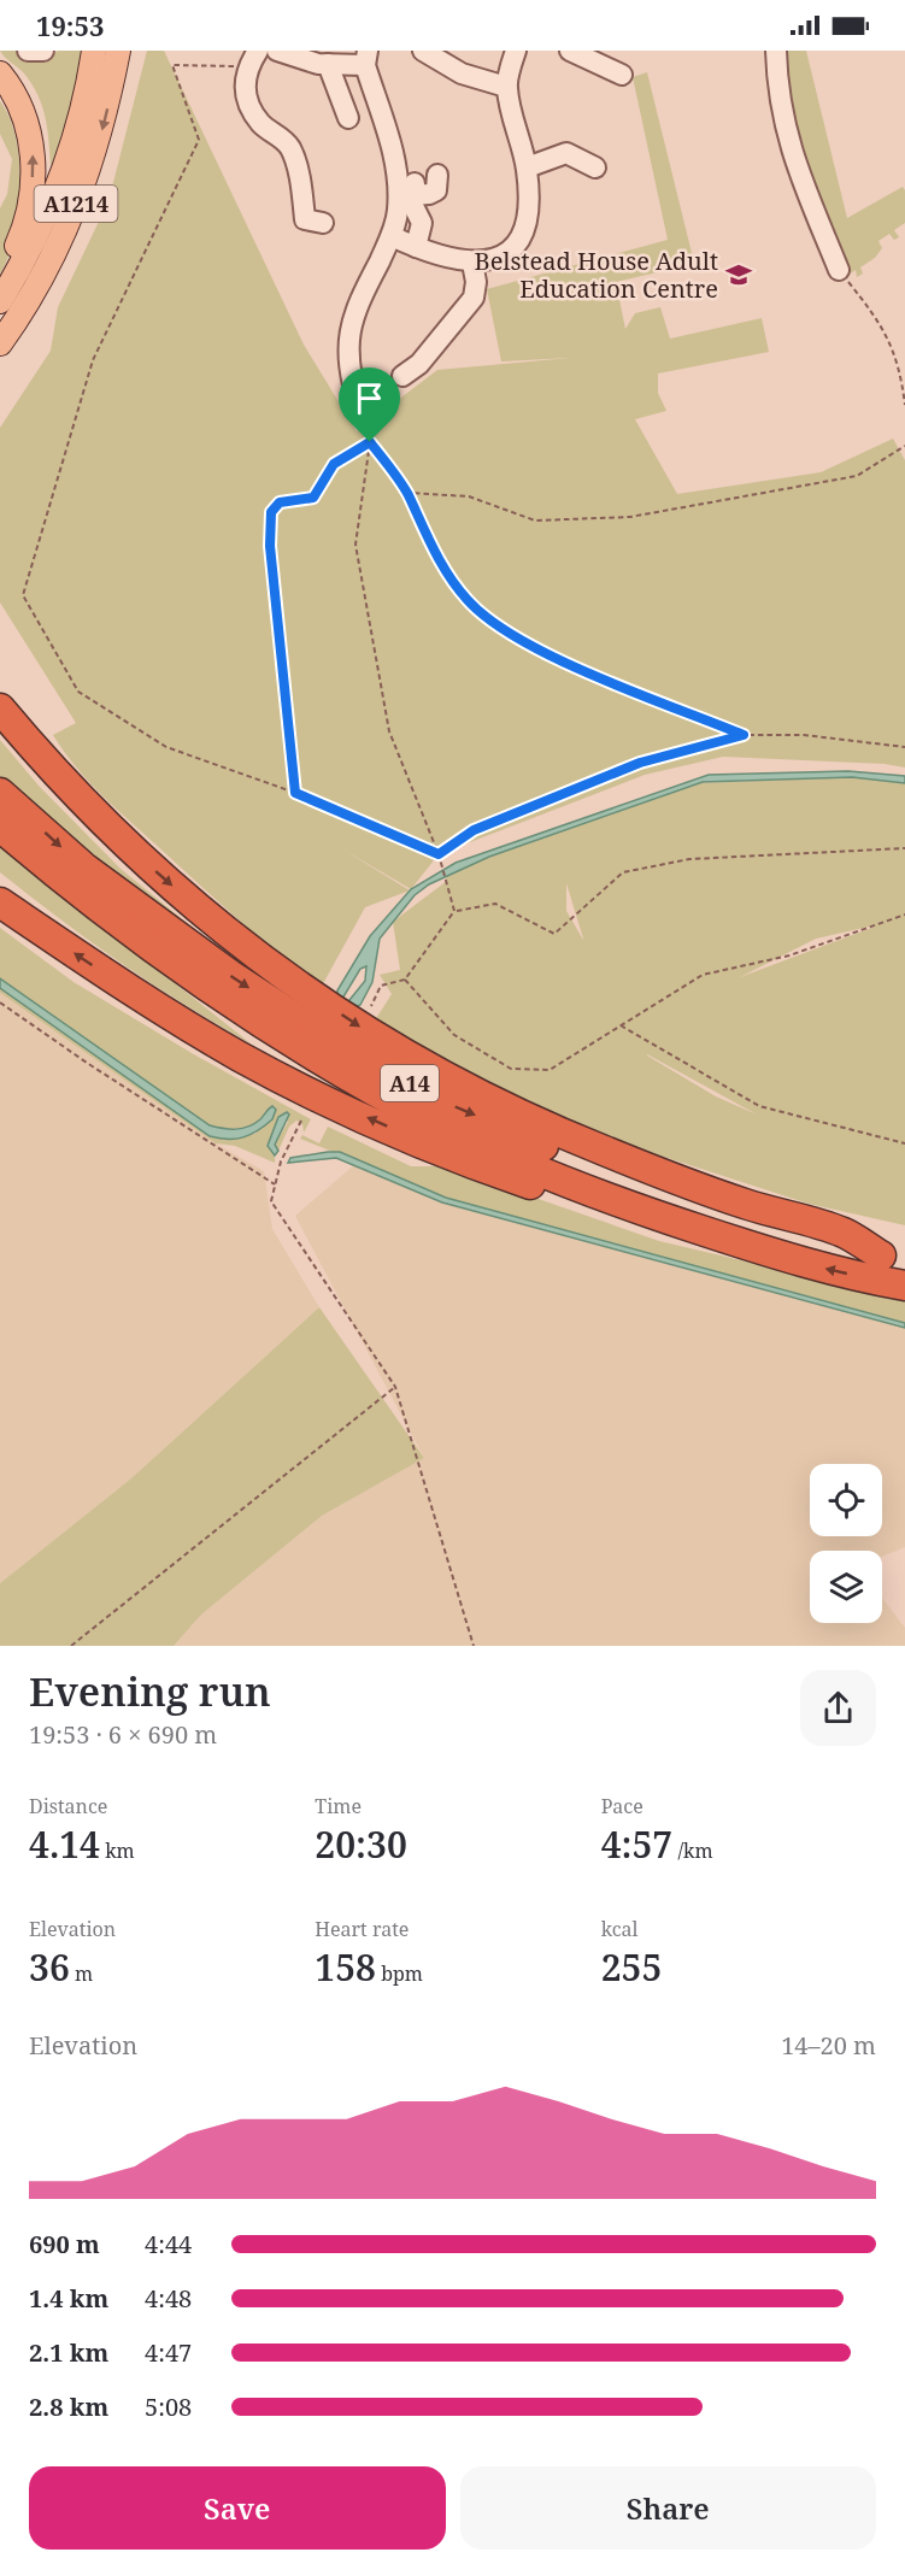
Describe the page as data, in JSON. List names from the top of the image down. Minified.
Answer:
{"streets":{"highway":["A14"],"main road":["A1214"]},"places":{"school or university":["Belstead House Adult Education Centre"]},"page":{"status":"19:53","heading":["Evening run","19:53 · 6 × 690 m"],"stats":[["Distance","4.14 km"],["Time","20:30"],["Pace","4:57 /km"],["Elevation","36 m"],["Heart rate","158 bpm"],["kcal","255"]],"chart":["Elevation","14–20 m"],"list":[{"name":"690 m","note":"4:44"},{"name":"1.4 km","note":"4:48"},{"name":"2.1 km","note":"4:47"},{"name":"2.8 km","note":"5:08"}],"buttons":["Save","Share"]}}
